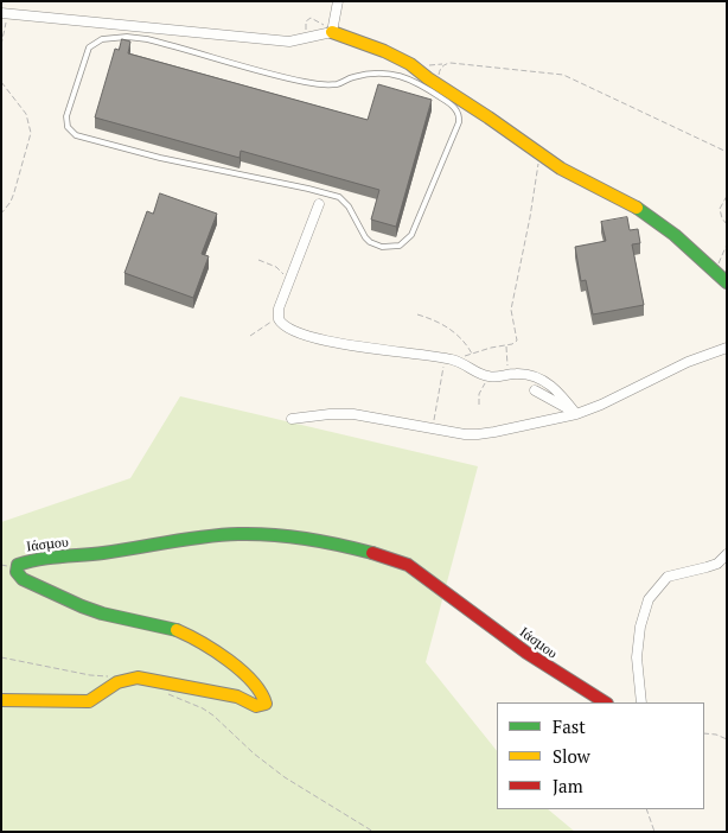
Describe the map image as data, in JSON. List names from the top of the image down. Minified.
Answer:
{"streets":{"street":["Ιάσμου"]},"legend":["Fast","Slow","Jam"]}
